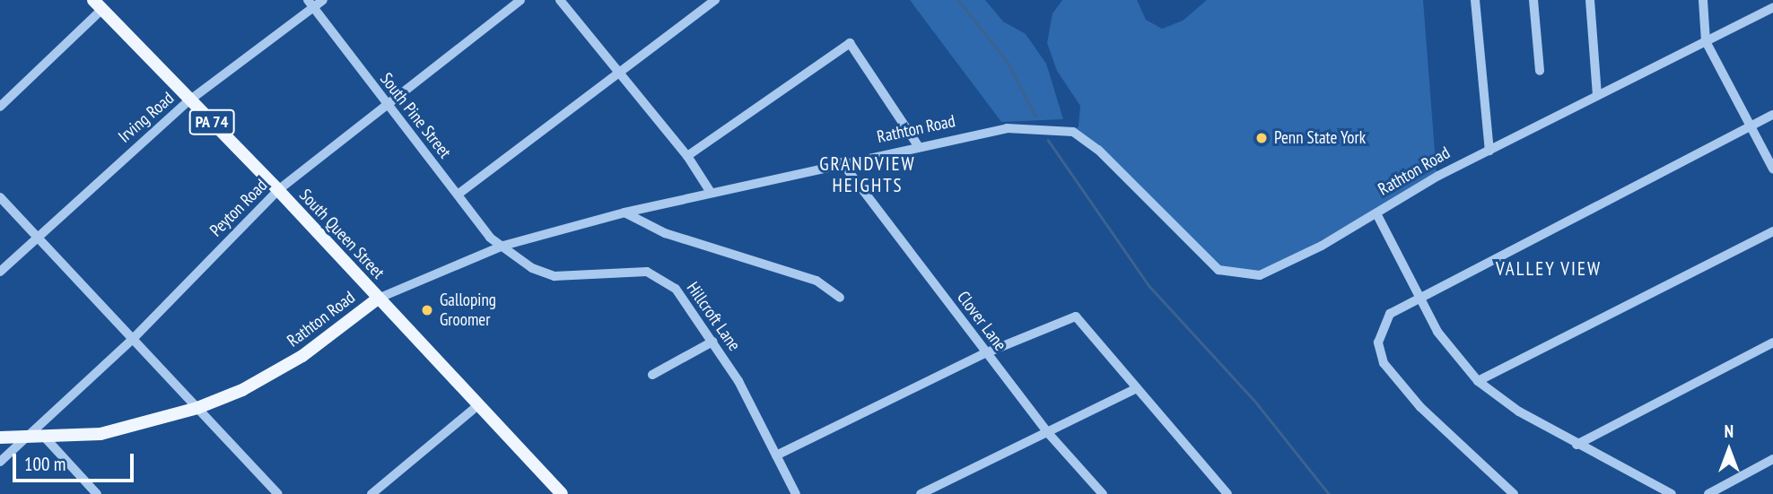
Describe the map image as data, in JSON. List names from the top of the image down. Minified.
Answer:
{"streets":{"main road":["PA 74","Rathton Road","South Queen Street"],"street":["South Pine Street","Irving Road","Peyton Road","Hillcroft Lane","Clover Lane"]},"crossings":[["South Pine Street","Irving Road"],["South Pine Street","Rathton Road"],["South Pine Street","Peyton Road"],["South Pine Street","Hillcroft Lane"],["Irving Road","South Queen Street"],["Rathton Road","Peyton Road"],["Rathton Road","South Queen Street"],["Rathton Road","Hillcroft Lane"],["Rathton Road","Clover Lane"],["Peyton Road","South Queen Street"]],"districts":["GRANDVIEW HEIGHTS","VALLEY VIEW"],"places":["Penn State York","Galloping Groomer"],"scale_bar":"100 m","north":"top"}
